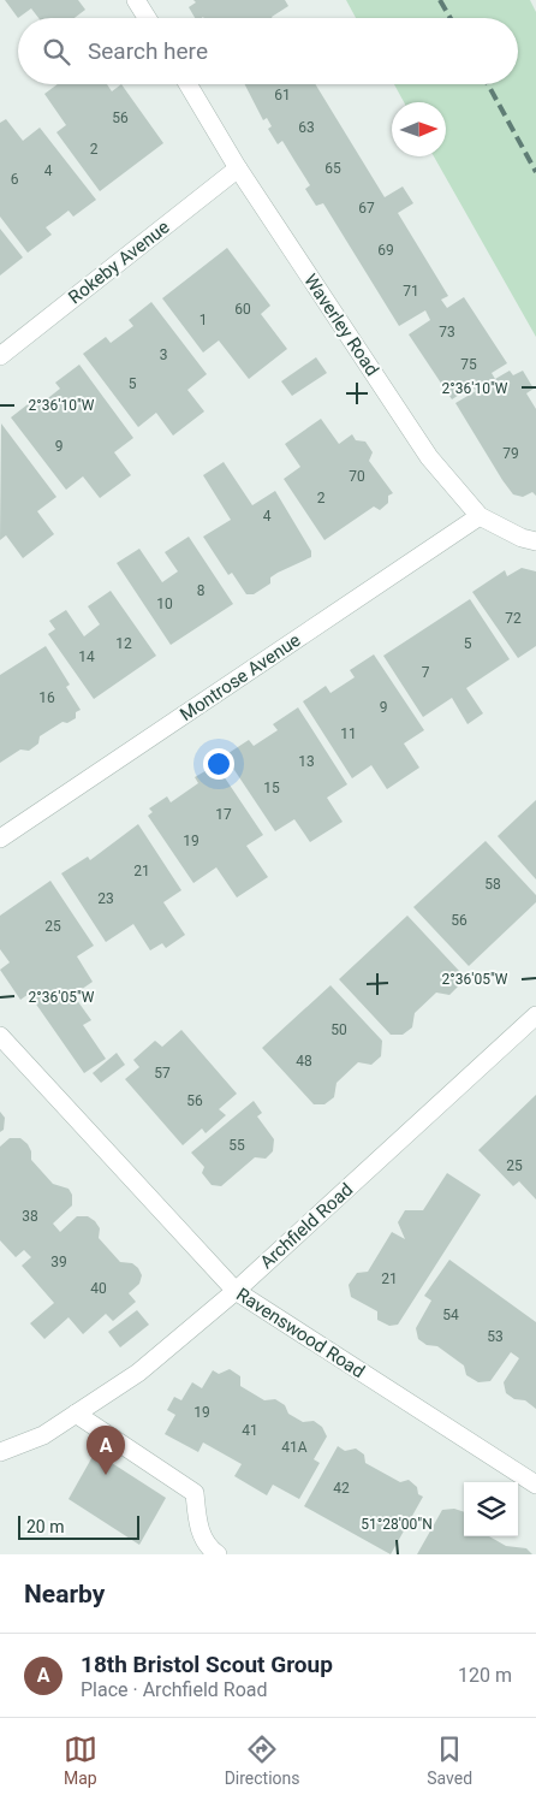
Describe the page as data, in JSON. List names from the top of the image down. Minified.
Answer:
{"streets":{"street":["Rokeby Avenue","Waverley Road","Montrose Avenue","Archfield Road","Ravenswood Road"]},"crossings":[["Rokeby Avenue","Waverley Road"],["Waverley Road","Montrose Avenue"],["Archfield Road","Ravenswood Road"]],"house_numbers":["61","56","63","2","65","4","6","67","69","71","60","1","73","3","75","5","9","79","70","2","4","8","10","72","12","5","14","7","16","9","11","13","15","17","19","21","58","23","56","25","50","48","57","56","55","25","38","39","21","40","54","53","19","41","41A","42"],"scale_bar":"20 m","north":"right","page":{"search":"Search here","pins":"A","scale":"20 m","heading":"Nearby","list":[{"mark":"A","name":"18th Bristol Scout Group","note":"Place · Archfield Road","value":"120 m"}],"nav":["Map","Directions","Saved"]},"coordinates":["2°36'10\"W","2°36'05\"W","51°28'00\"N"]}
